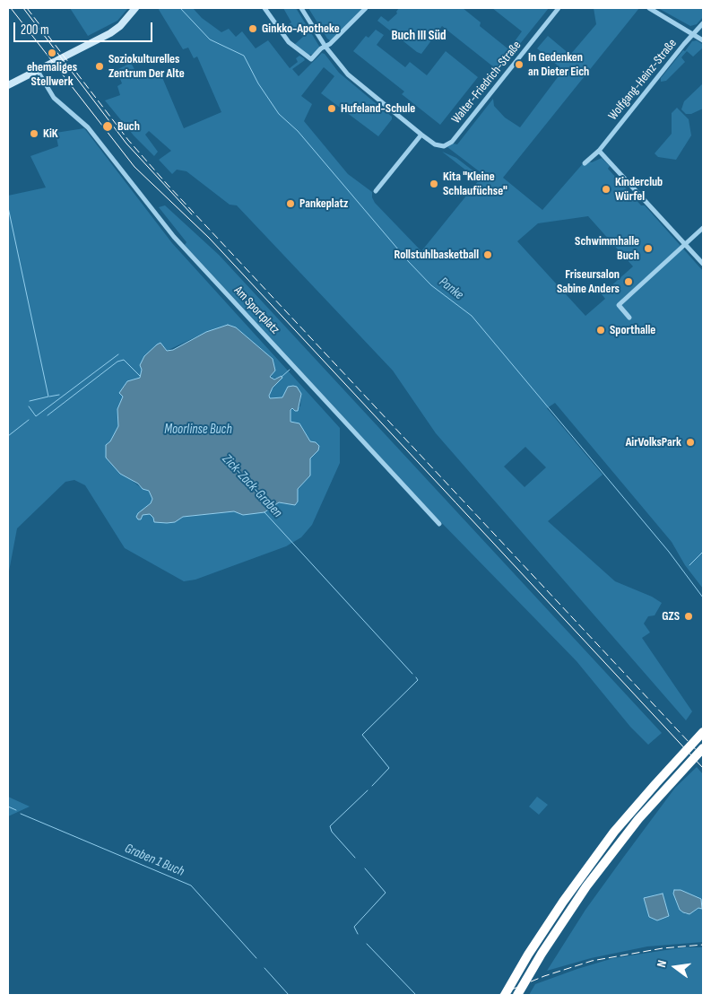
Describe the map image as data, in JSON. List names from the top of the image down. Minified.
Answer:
{"streets":{"street":["Wolfgang-Heinz-Straße","Walter-Friedrich-Straße","Am Sportplatz"]},"districts":["Buch III Süd"],"water":["Panke","Moorlinse Buch","Zick-Zack-Graben","Graben 1 Buch"],"places":["Ginkko-Apotheke","ehemaliges Stellwerk","In Gedenken an Dieter Eich","Soziokulturelles Zentrum Der Alte","Hufeland-Schule","Buch","KiK","Kita \"Kleine Schlaufüchse\"","Kinderclub Würfel","Pankeplatz","Schwimmhalle Buch","Rollstuhlbasketball","Friseursalon Sabine Anders","Sporthalle","AirVolksPark","GZS"],"scale_bar":"200 m","north":"left"}
